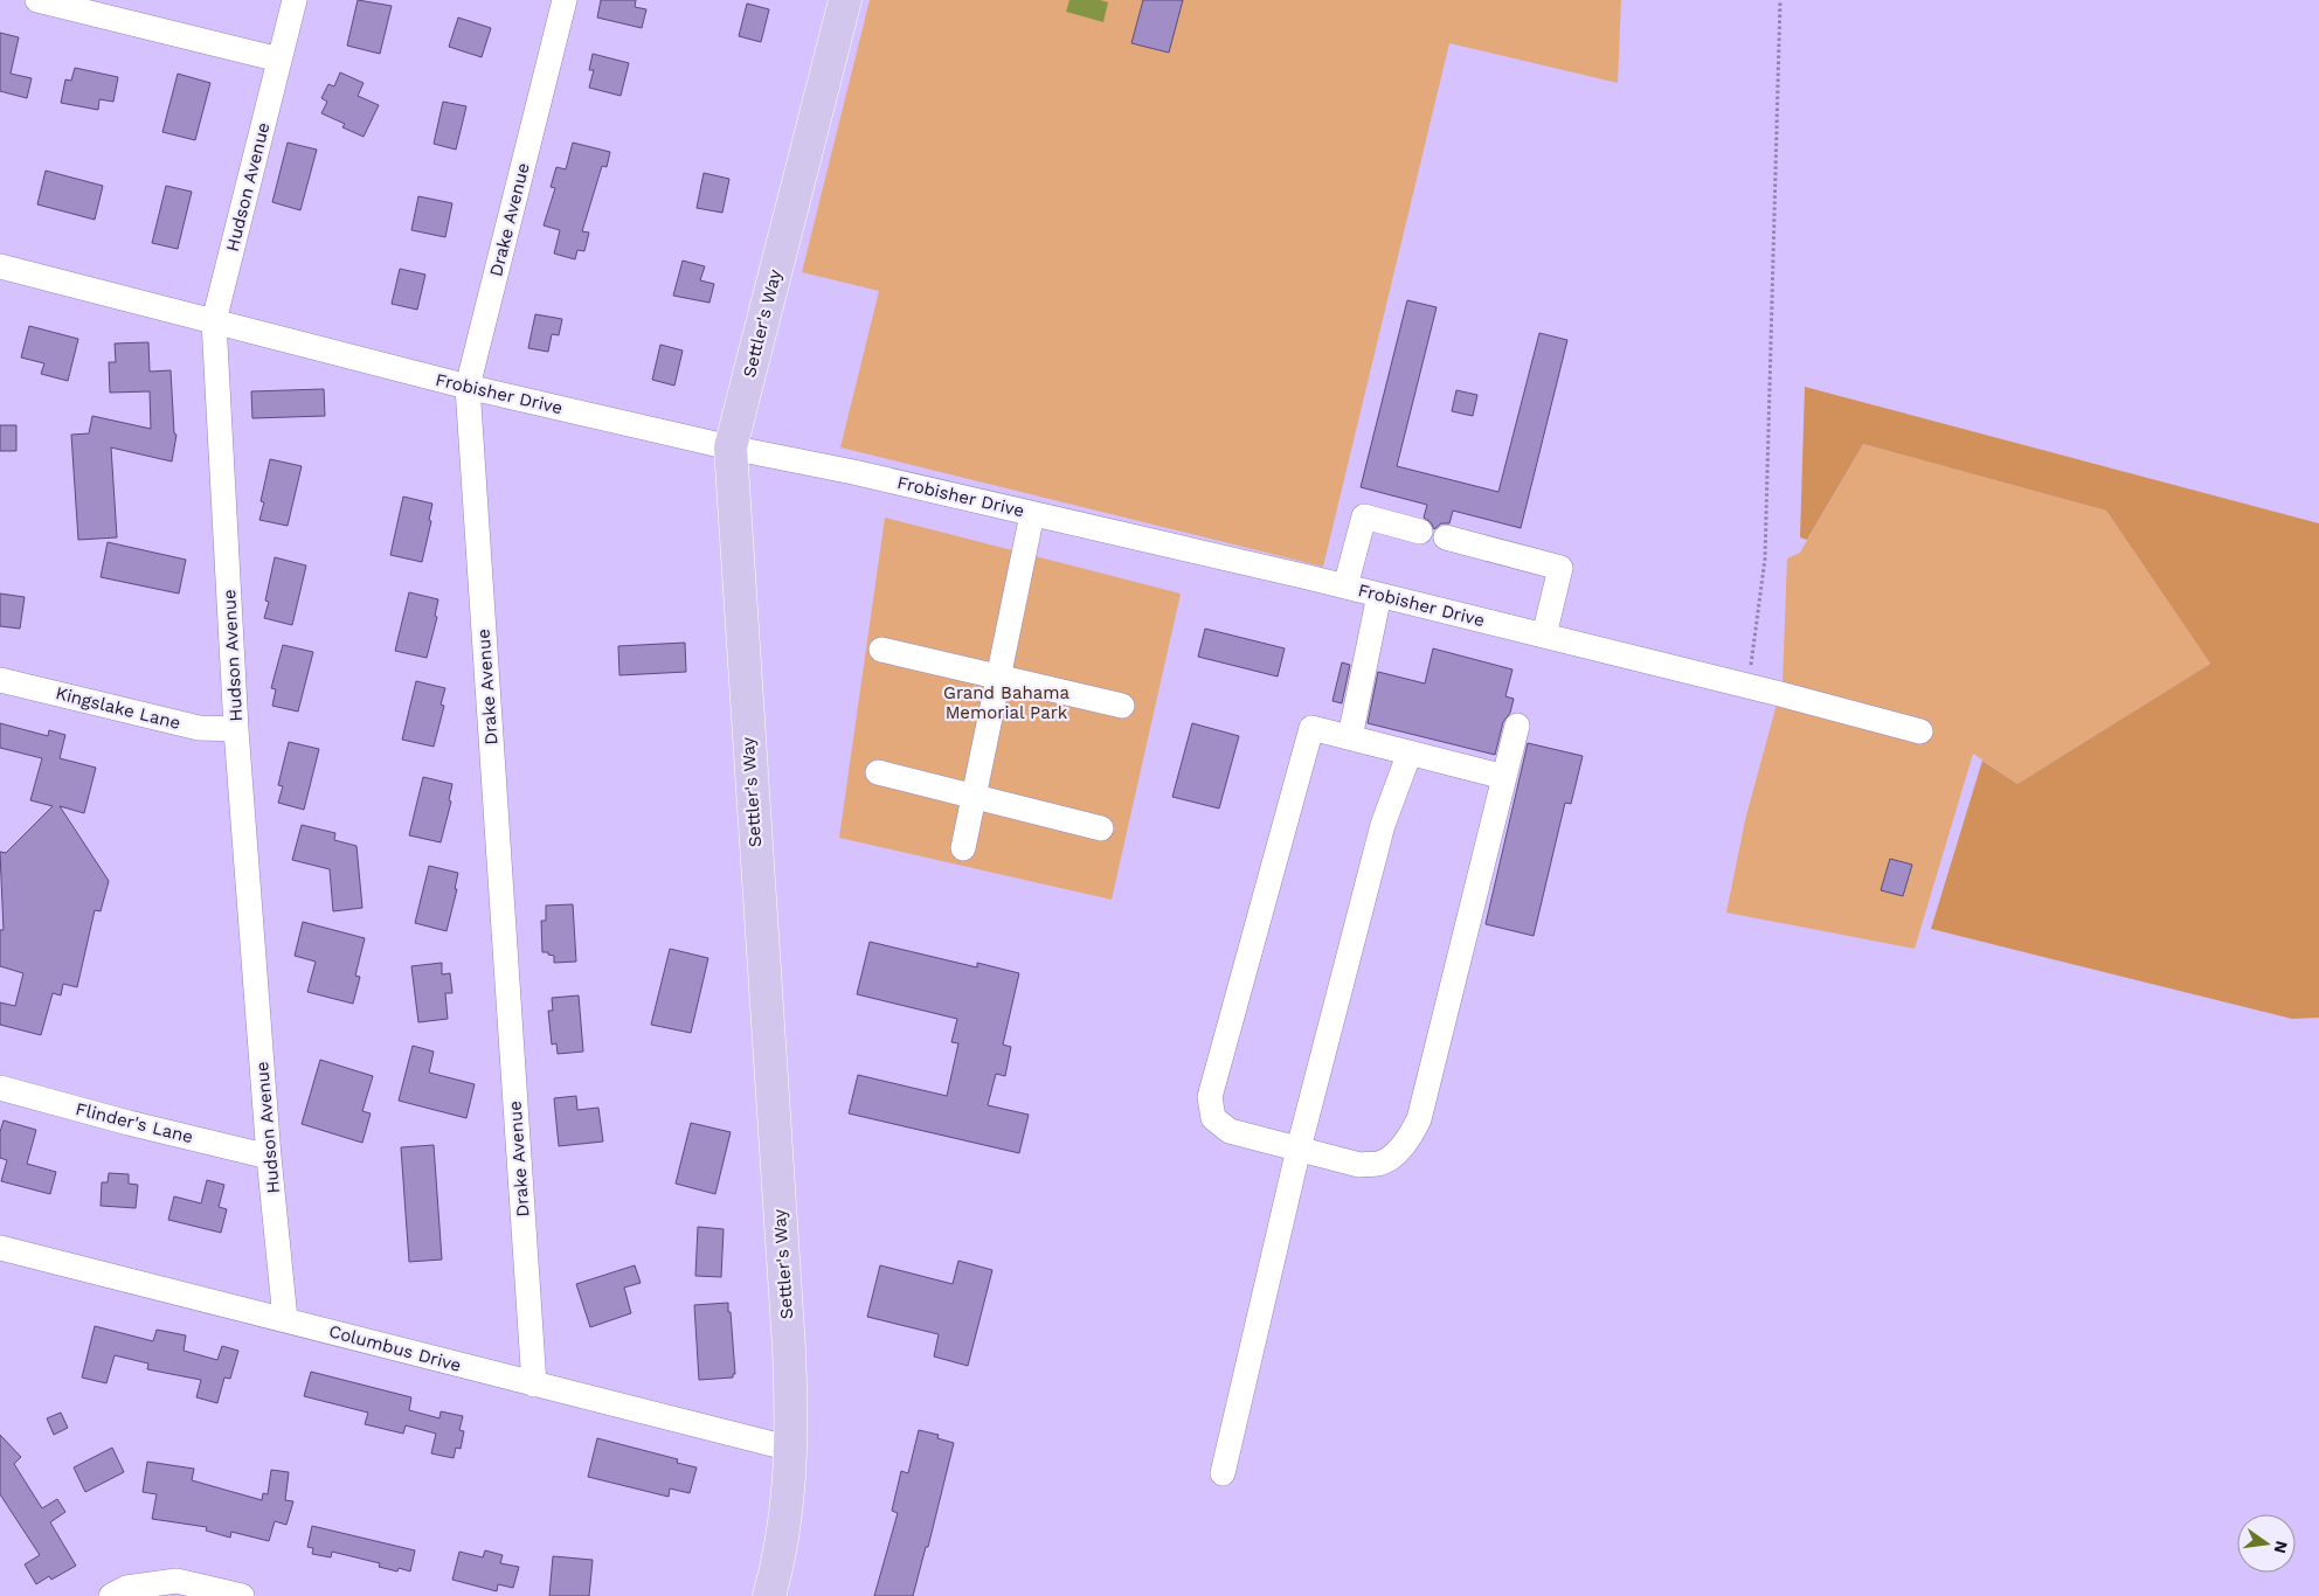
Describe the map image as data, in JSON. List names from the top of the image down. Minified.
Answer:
{"streets":{"main road":["Settler's Way"],"street":["Hudson Avenue","Drake Avenue","Frobisher Drive","Kingslake Lane","Flinder's Lane","Columbus Drive"]},"crossings":[["Hudson Avenue","Frobisher Drive"],["Hudson Avenue","Kingslake Lane"],["Hudson Avenue","Flinder's Lane"],["Hudson Avenue","Columbus Drive"],["Drake Avenue","Frobisher Drive"],["Drake Avenue","Columbus Drive"],["Settler's Way","Frobisher Drive"],["Settler's Way","Columbus Drive"]],"parks":["Grand Bahama Memorial Park"],"north":"right"}
